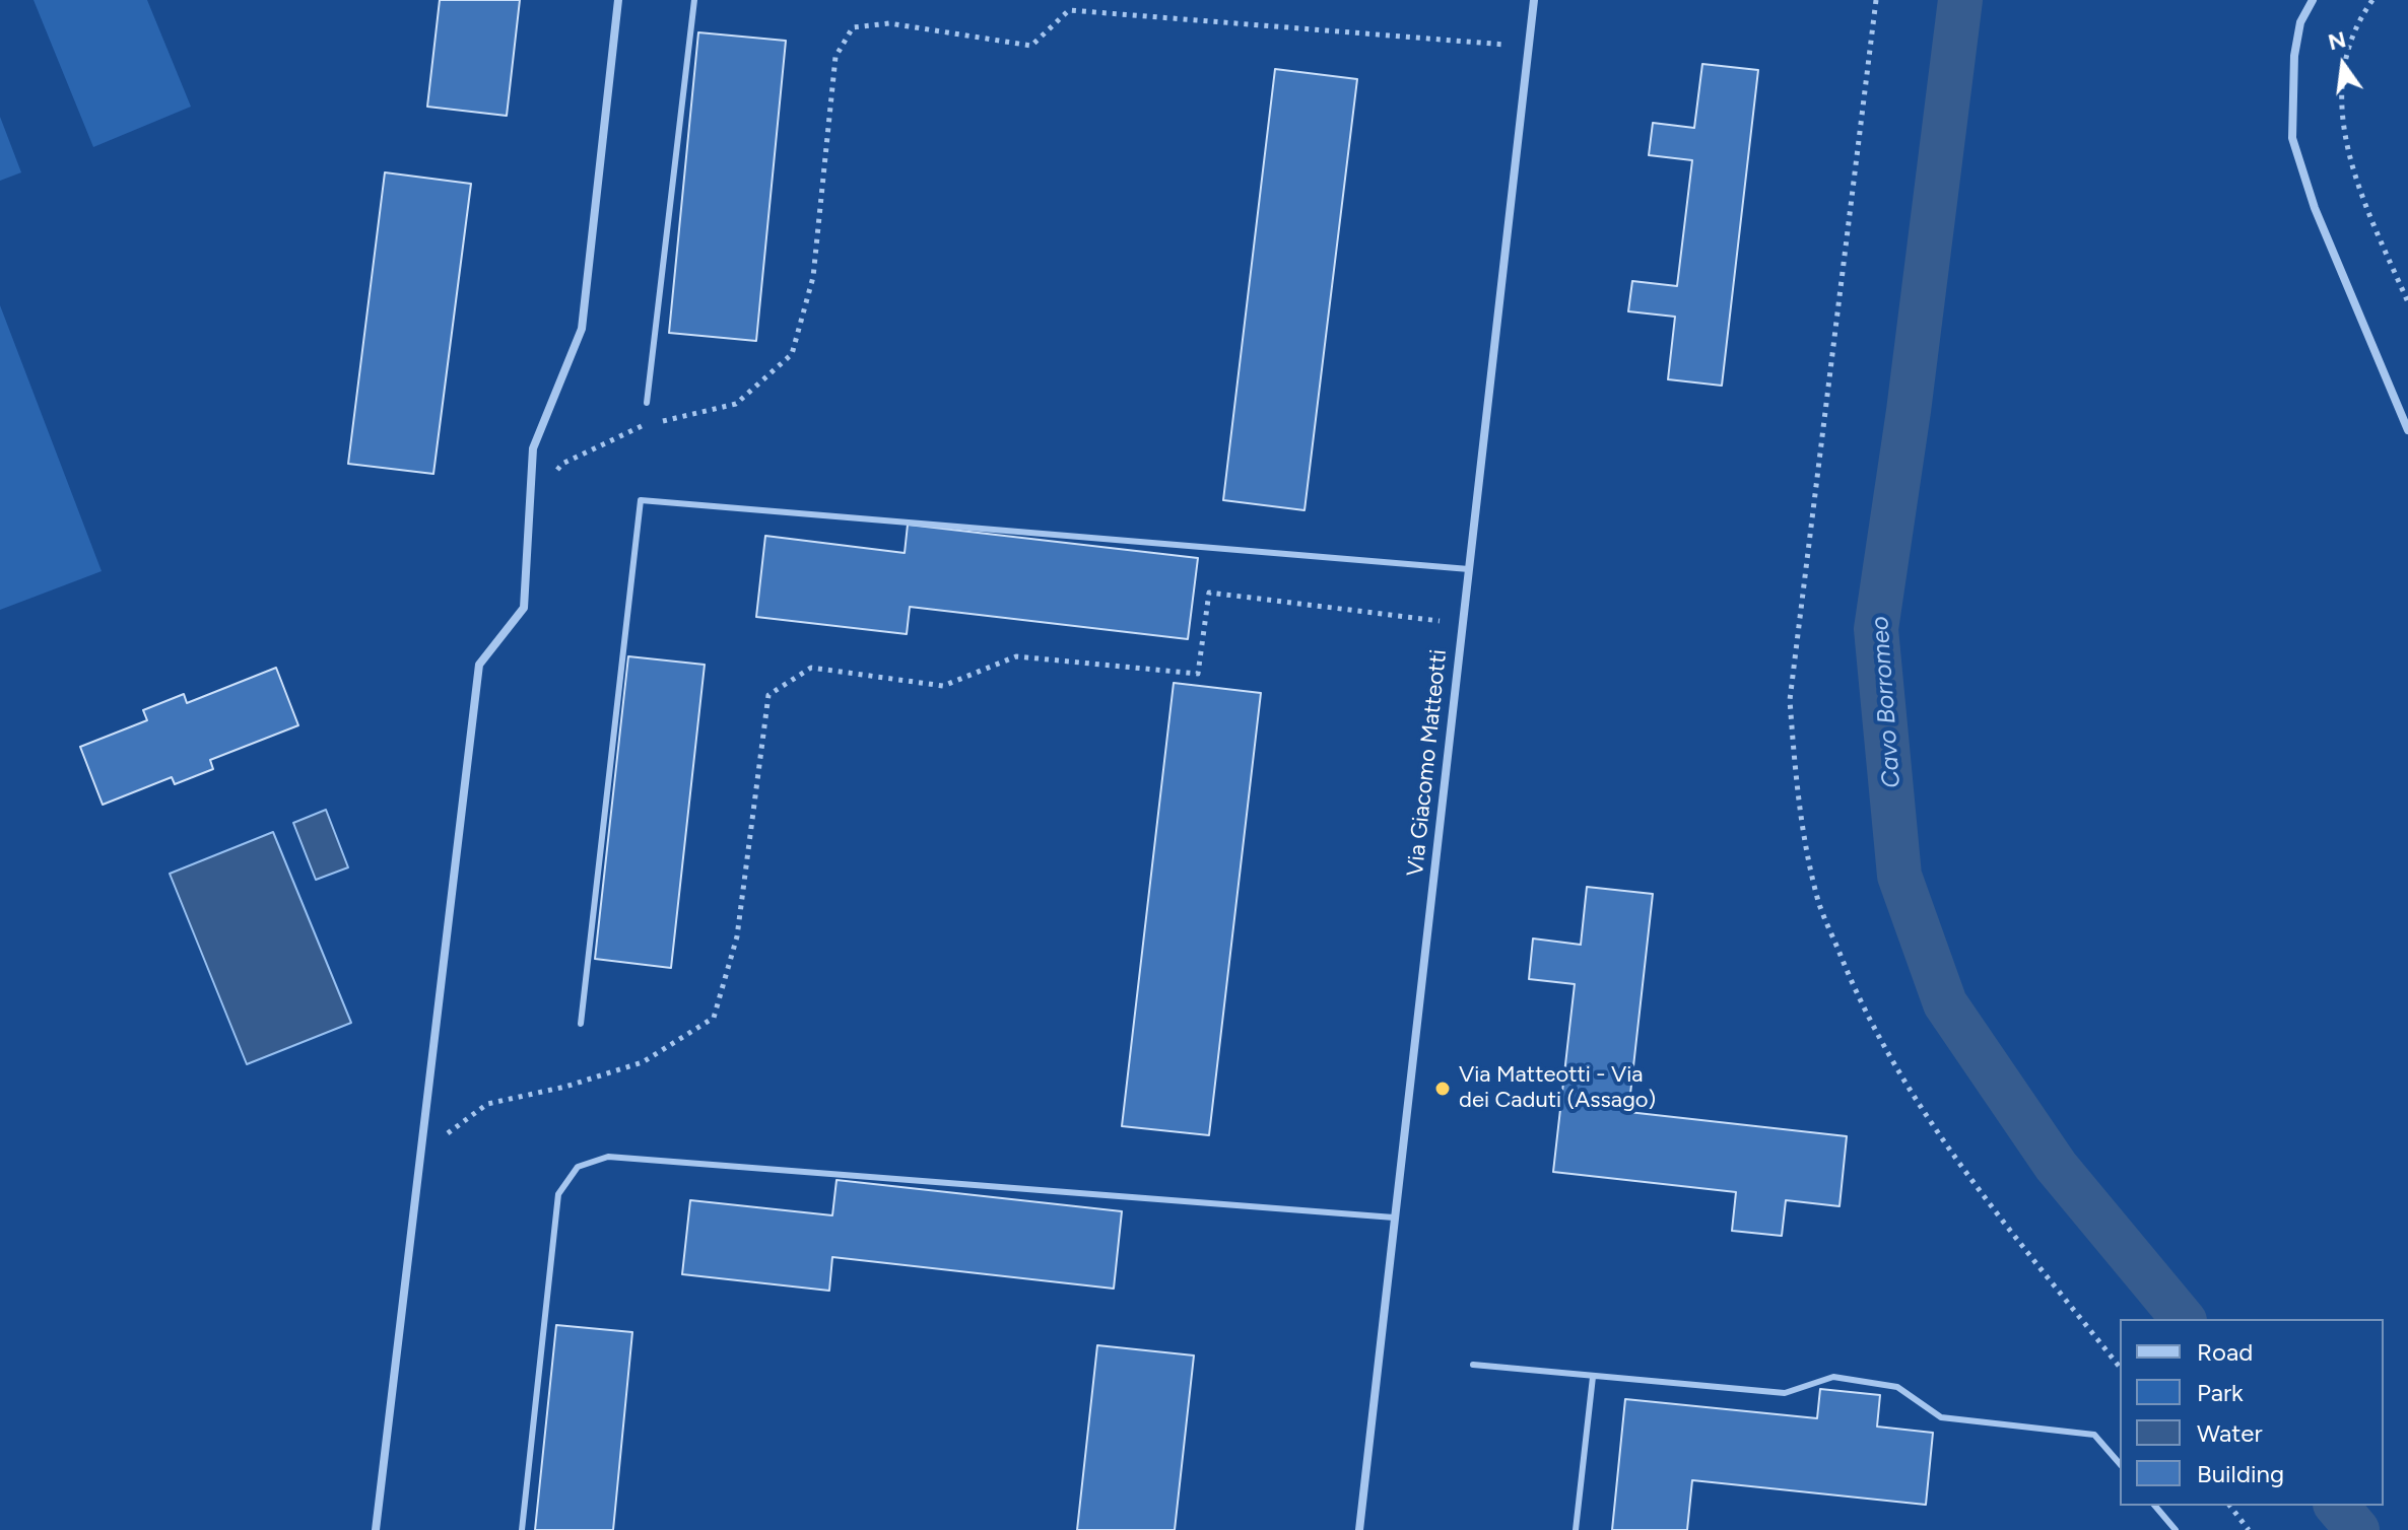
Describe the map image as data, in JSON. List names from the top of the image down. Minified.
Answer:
{"streets":{"street":["Via Giacomo Matteotti"]},"water":["Cavo Borromeo"],"places":["Via Matteotti - Via dei Caduti (Assago)"],"legend":["Road","Park","Water","Building"],"north":"top"}
